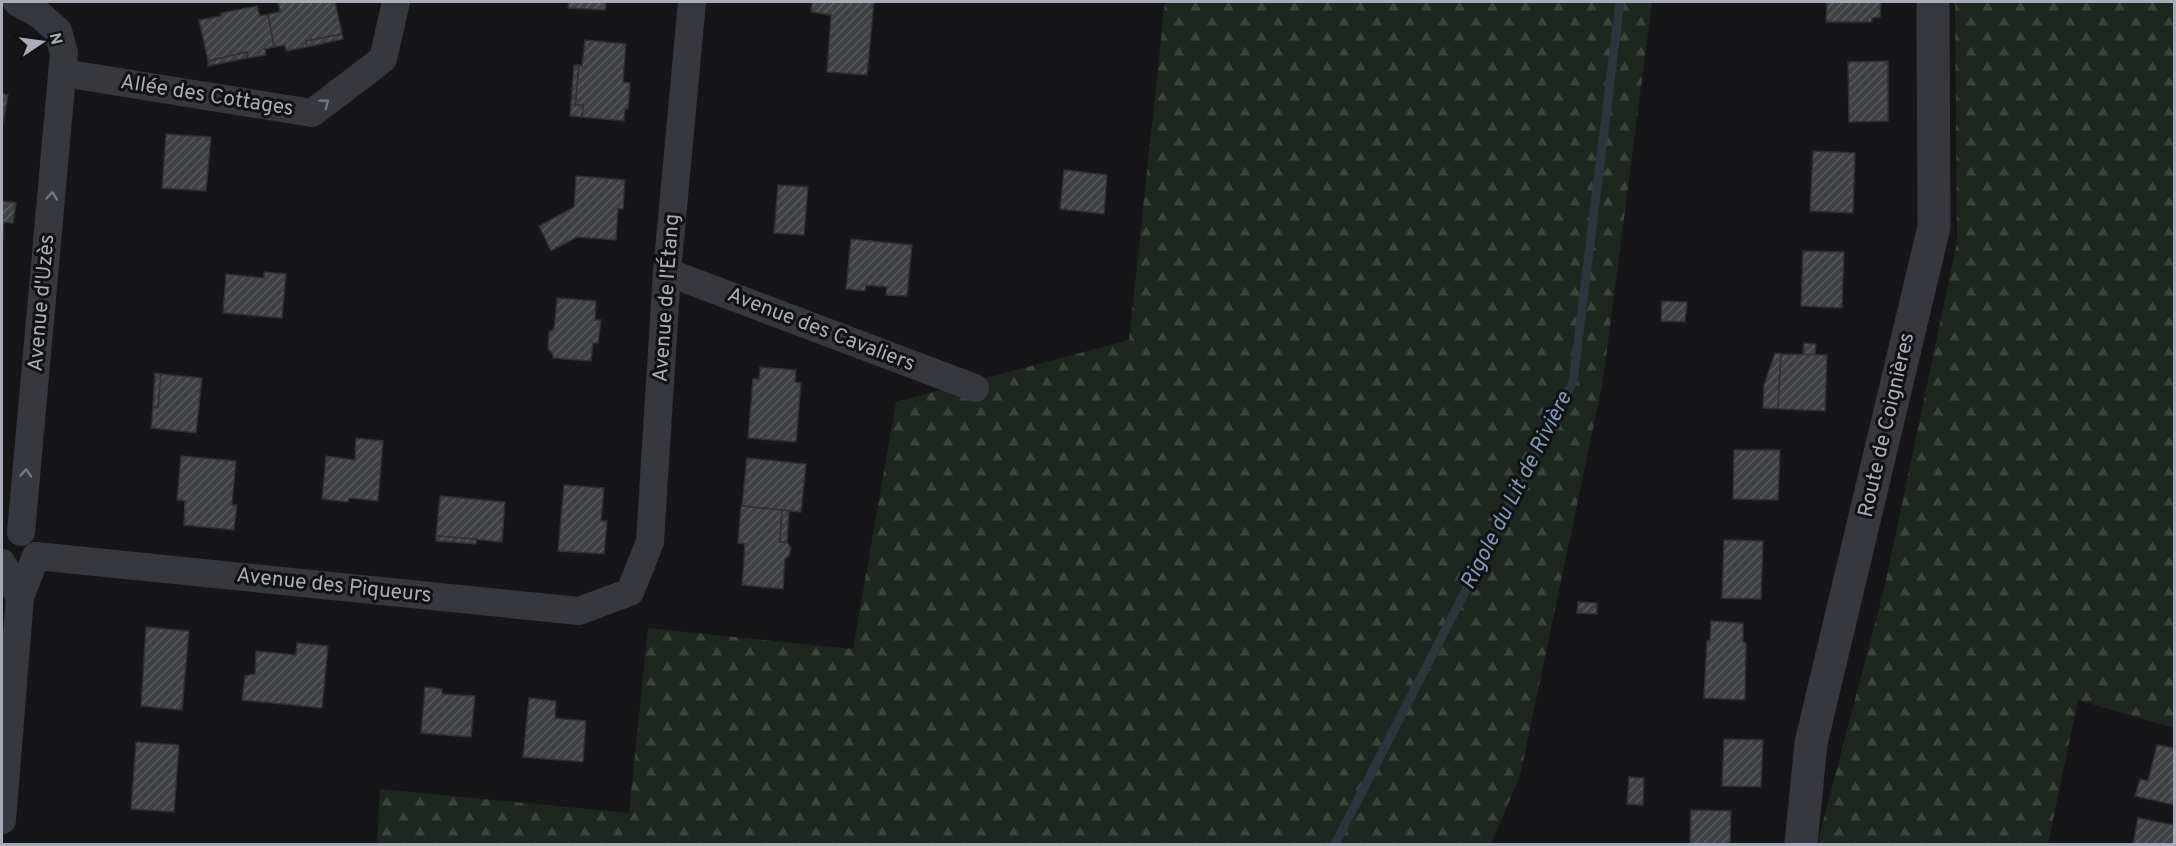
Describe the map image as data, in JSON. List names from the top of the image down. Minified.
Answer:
{"streets":{"street":["Allée des Cottages","Avenue de l'Étang","Avenue d'Uzès","Avenue des Cavaliers","Route de Coignières","Avenue des Piqueurs"]},"crossings":[["Allée des Cottages","Avenue d'Uzès"],["Avenue de l'Étang","Avenue des Cavaliers"],["Avenue de l'Étang","Avenue des Piqueurs"]],"one_way":["Allée des Cottages","Avenue d'Uzès"],"water":["Rigole du Lit de Rivière"],"north":"right"}
